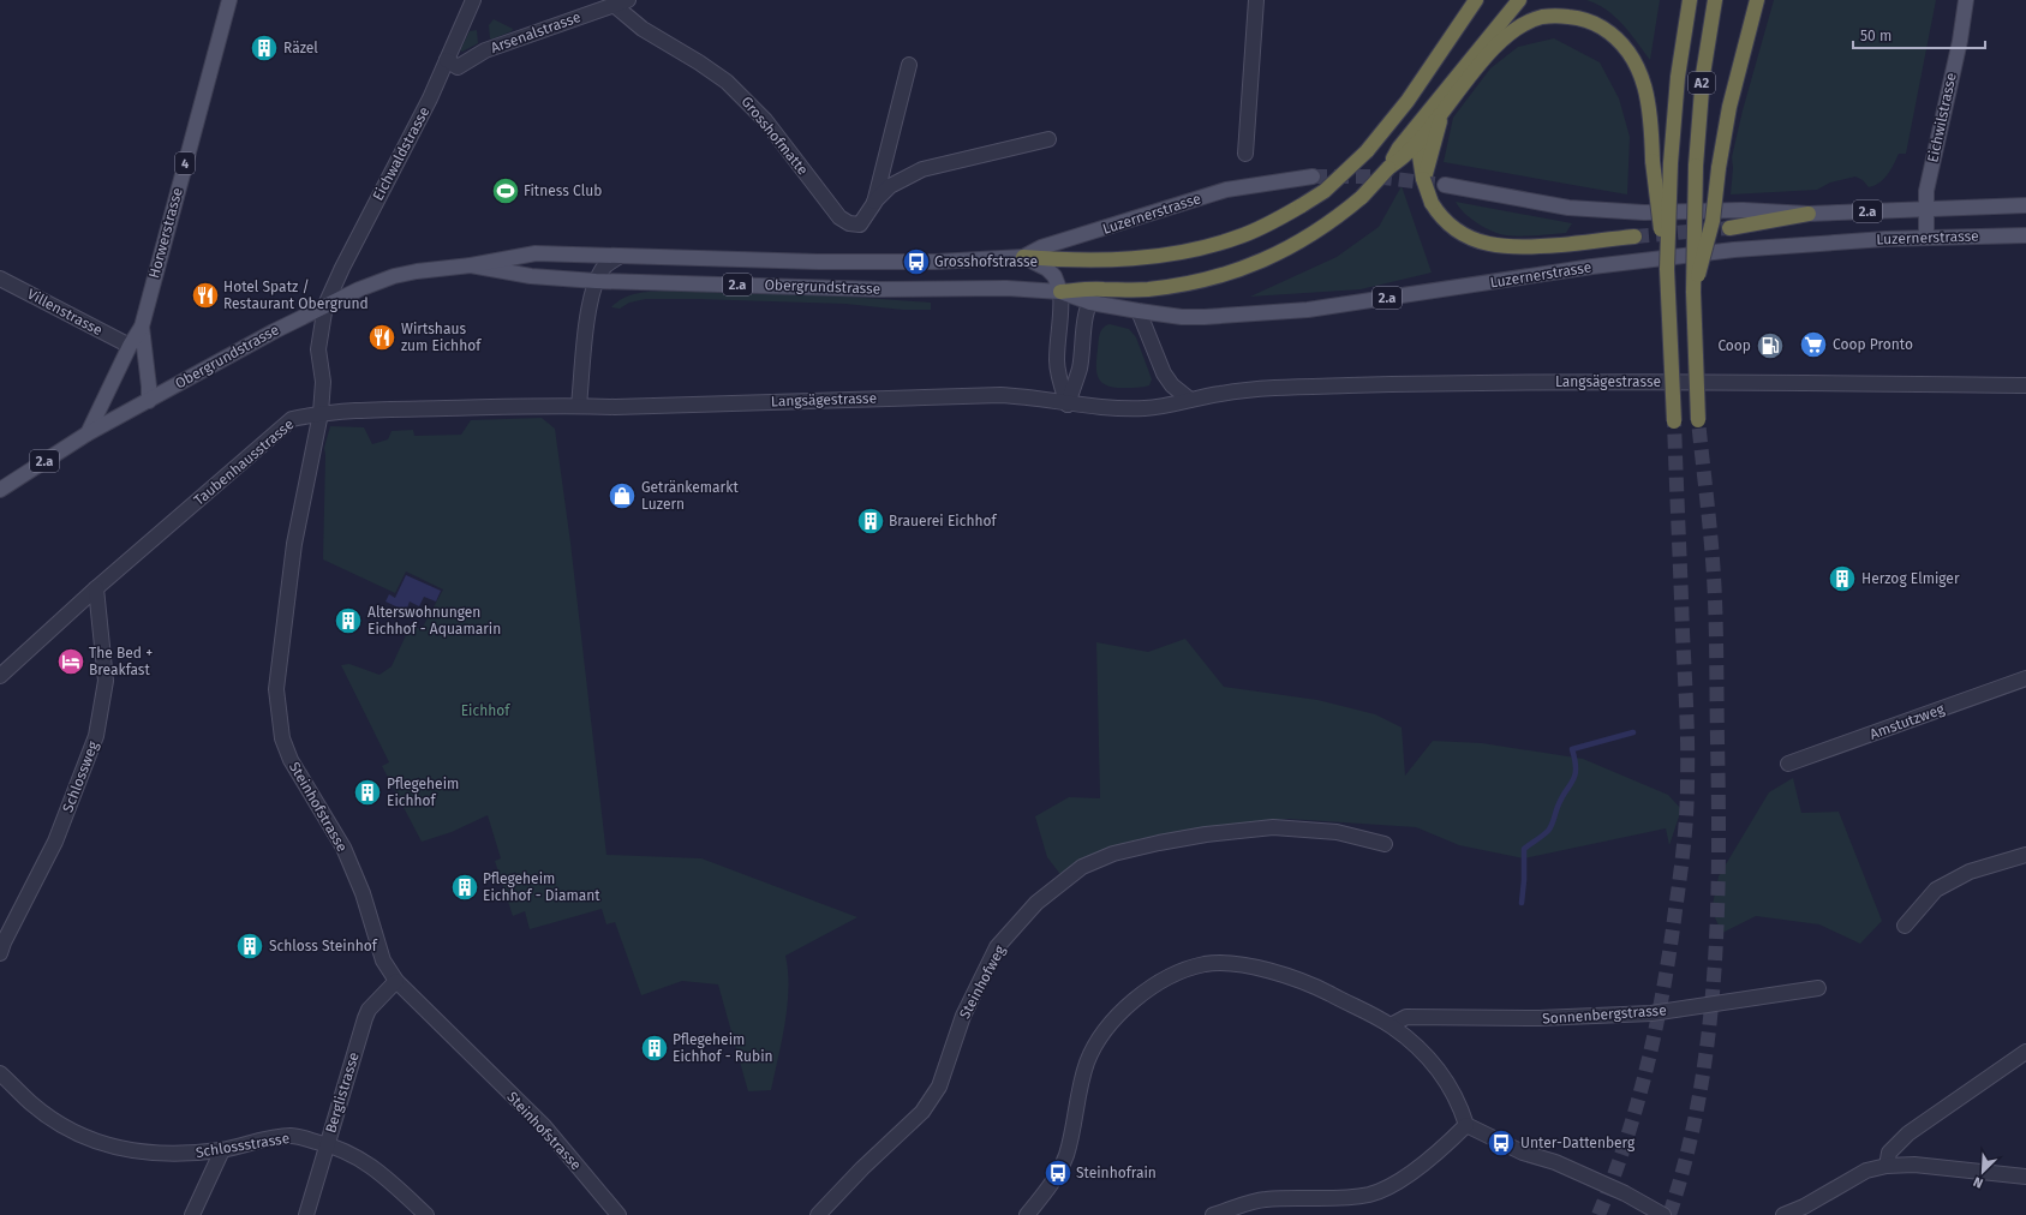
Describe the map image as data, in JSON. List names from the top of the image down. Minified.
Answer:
{"streets":{"highway":["A2"],"main road":["Eichwilstrasse","4","2.a","Luzernerstrasse","Horwerstrasse","Obergrundstrasse"],"street":["Arsenalstrasse","Grosshofmatte","Eichwaldstrasse","Villenstrasse","Langsägestrasse","Taubenhausstrasse","Amstutzweg","Schlossweg","Steinhofstrasse","Steinhofweg","Sonnenbergstrasse","Berglistrasse","Schlossstrasse"]},"crossings":[["Arsenalstrasse","Grosshofmatte"],["Arsenalstrasse","Eichwaldstrasse"],["Eichwilstrasse","Luzernerstrasse"],["Eichwaldstrasse","Obergrundstrasse"],["Eichwaldstrasse","Steinhofstrasse"],["Luzernerstrasse","Obergrundstrasse"],["Horwerstrasse","Obergrundstrasse"],["Horwerstrasse","Villenstrasse"],["Obergrundstrasse","Steinhofstrasse"],["Langsägestrasse","Taubenhausstrasse"],["Taubenhausstrasse","Schlossweg"],["Taubenhausstrasse","Steinhofstrasse"],["Steinhofstrasse","Berglistrasse"],["Berglistrasse","Schlossstrasse"]],"parks":["Eichhof"],"places":{"building":["Räzel","Brauerei Eichhof","Herzog Elmiger","Alterswohnungen Eichhof - Aquamarin","Pflegeheim Eichhof","Pflegeheim Eichhof - Diamant","Schloss Steinhof","Pflegeheim Eichhof - Rubin"],"sports":["Fitness Club"],"bus stop":["Grosshofstrasse","Unter-Dattenberg","Steinhofrain"],"restaurant":["Hotel Spatz / Restaurant Obergrund","Wirtshaus zum Eichhof"],"supermarket":["Coop Pronto"],"fuel station":["Coop"],"shop":["Getränkemarkt Luzern"],"hotel":["The Bed + Breakfast"]},"scale_bar":"50 m","north":"bottom left"}
